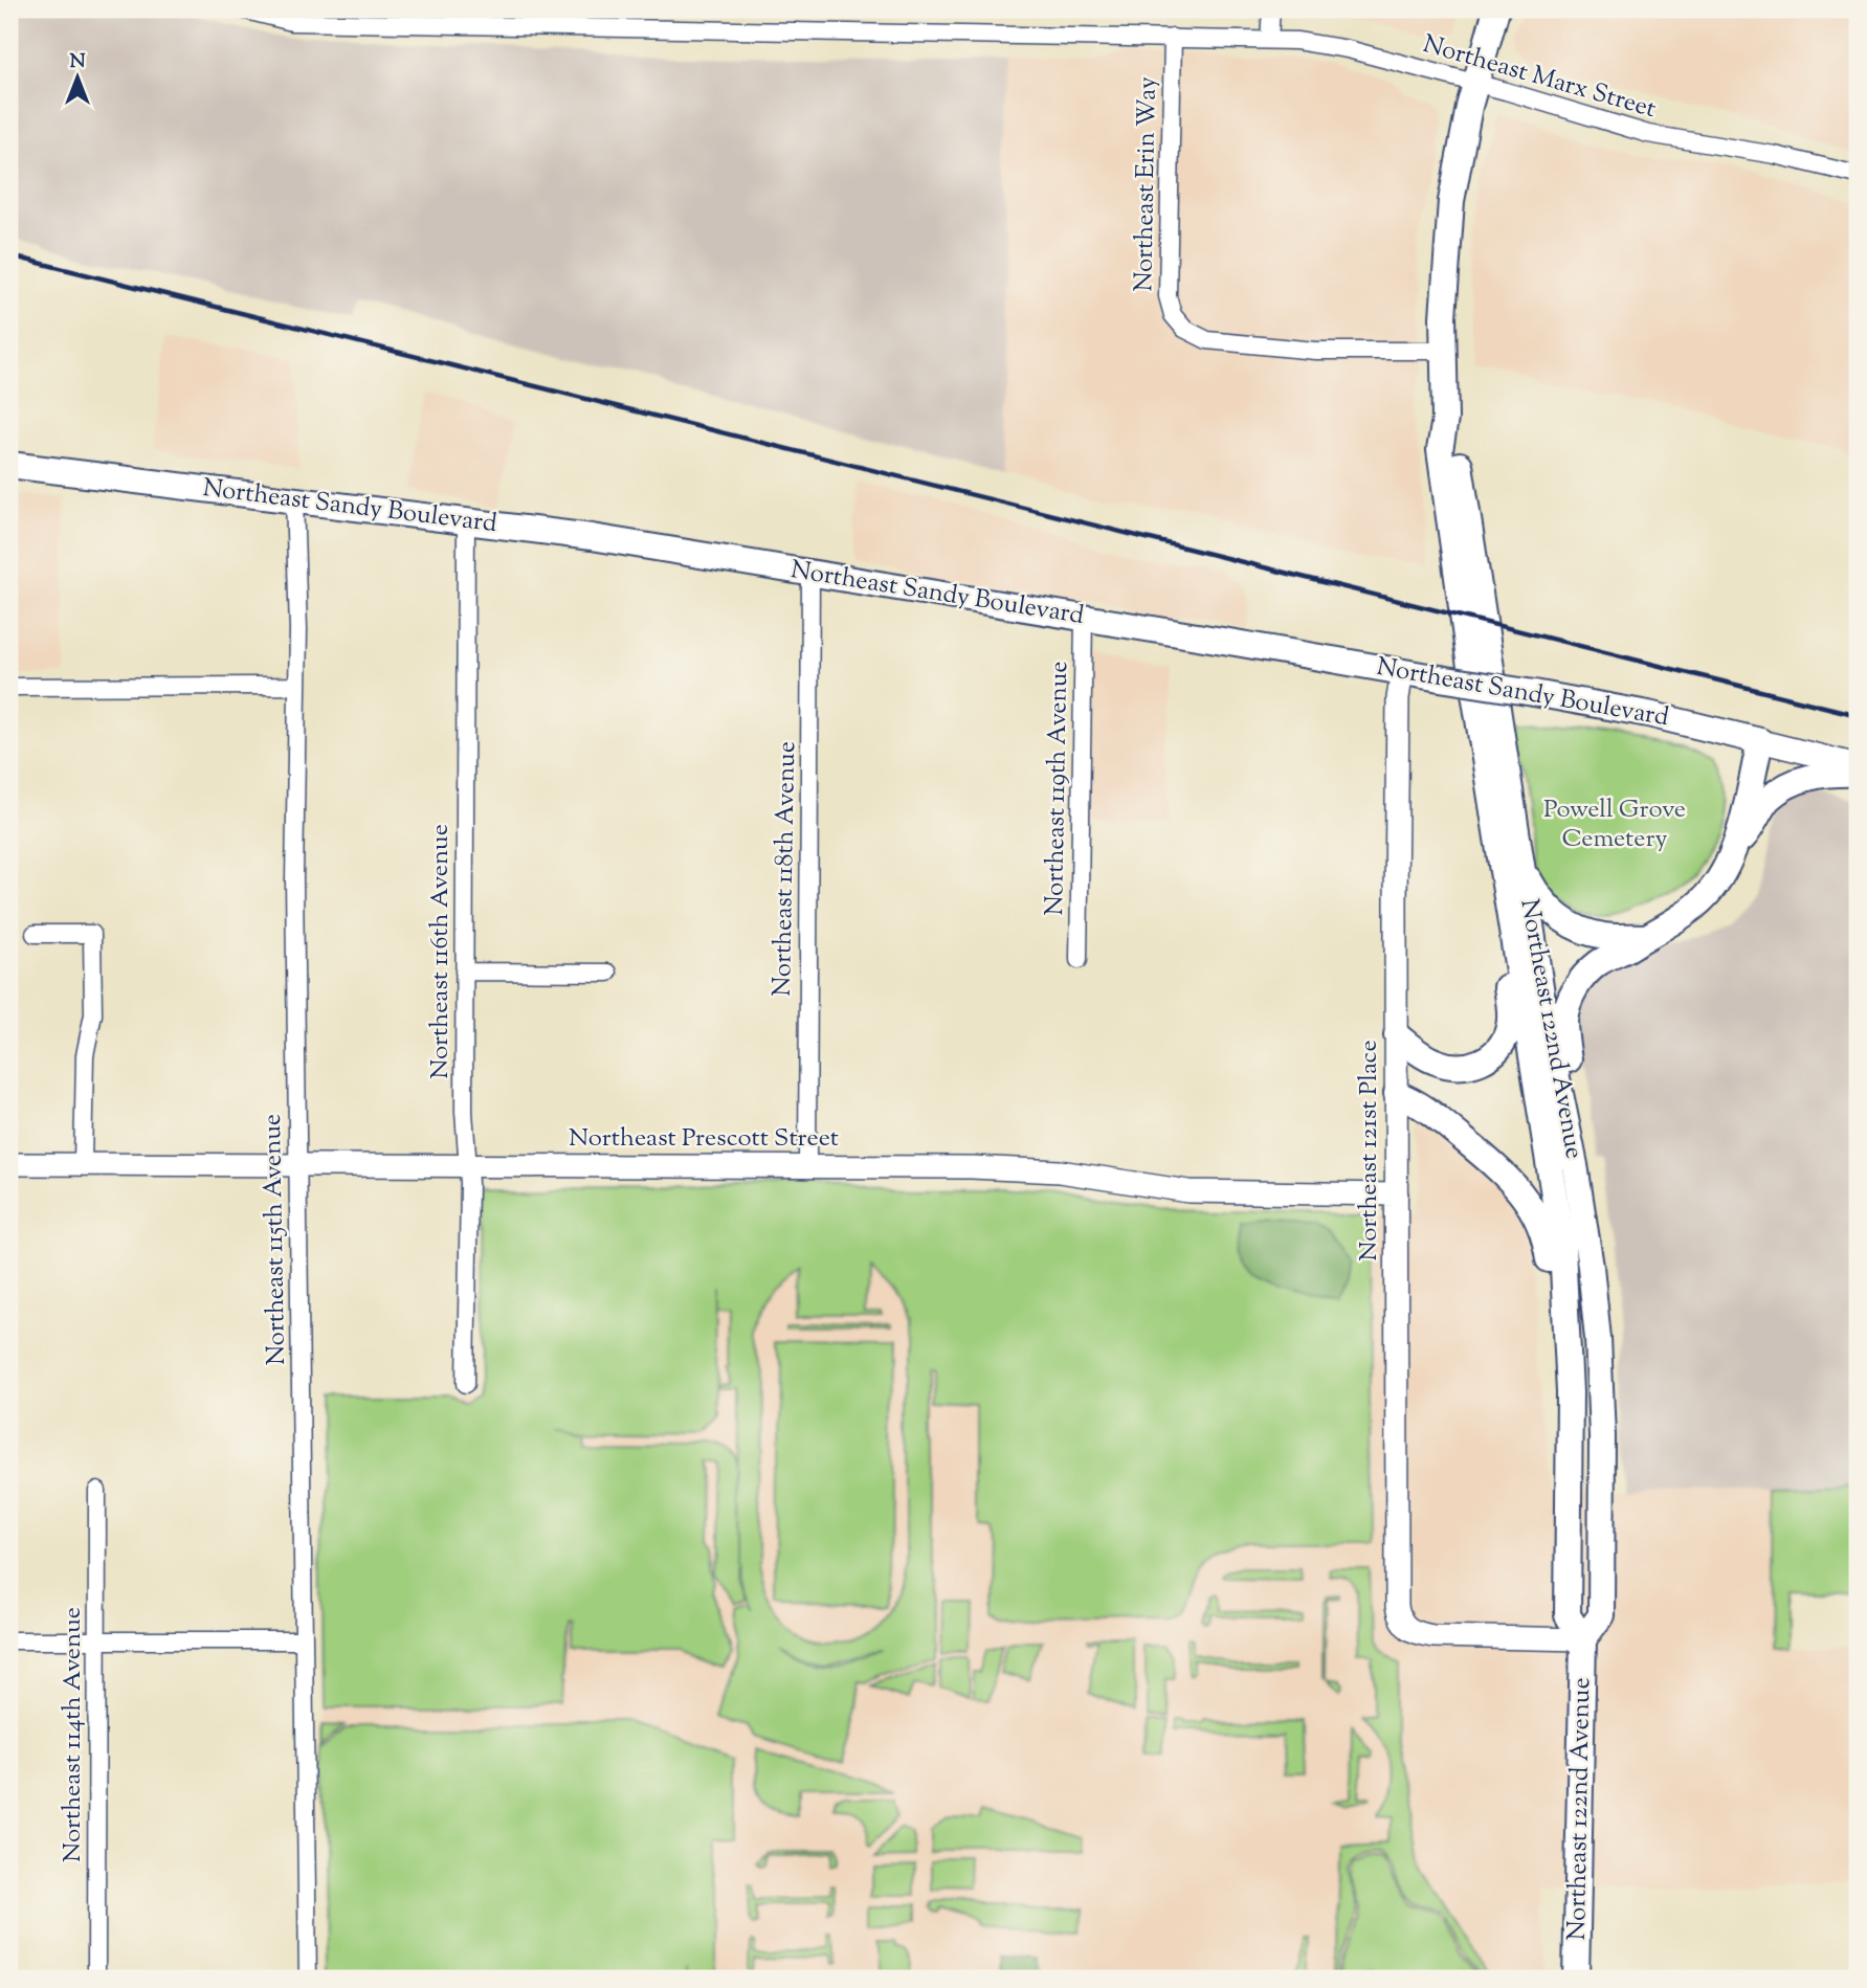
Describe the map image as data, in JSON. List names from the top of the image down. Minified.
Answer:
{"streets":{"main road":["Northeast Sandy Boulevard","Northeast 122nd Avenue"],"street":["Northeast Marx Street","Northeast Erin Way","Northeast 119th Avenue","Northeast 118th Avenue","Northeast 116th Avenue","Northeast Prescott Street","Northeast 121st Place","Northeast 115th Avenue","Northeast 114th Avenue"]},"crossings":[["Northeast Marx Street","Northeast Erin Way"],["Northeast Marx Street","Northeast 122nd Avenue"],["Northeast Erin Way","Northeast 122nd Avenue"],["Northeast Sandy Boulevard","Northeast 119th Avenue"],["Northeast Sandy Boulevard","Northeast 118th Avenue"],["Northeast Sandy Boulevard","Northeast 116th Avenue"],["Northeast Sandy Boulevard","Northeast 121st Place"],["Northeast Sandy Boulevard","Northeast 115th Avenue"],["Northeast 118th Avenue","Northeast Prescott Street"],["Northeast 116th Avenue","Northeast Prescott Street"],["Northeast 122nd Avenue","Northeast 121st Place"],["Northeast Prescott Street","Northeast 121st Place"],["Northeast Prescott Street","Northeast 115th Avenue"]],"parks":["Powell Grove Cemetery"],"north":"top"}
